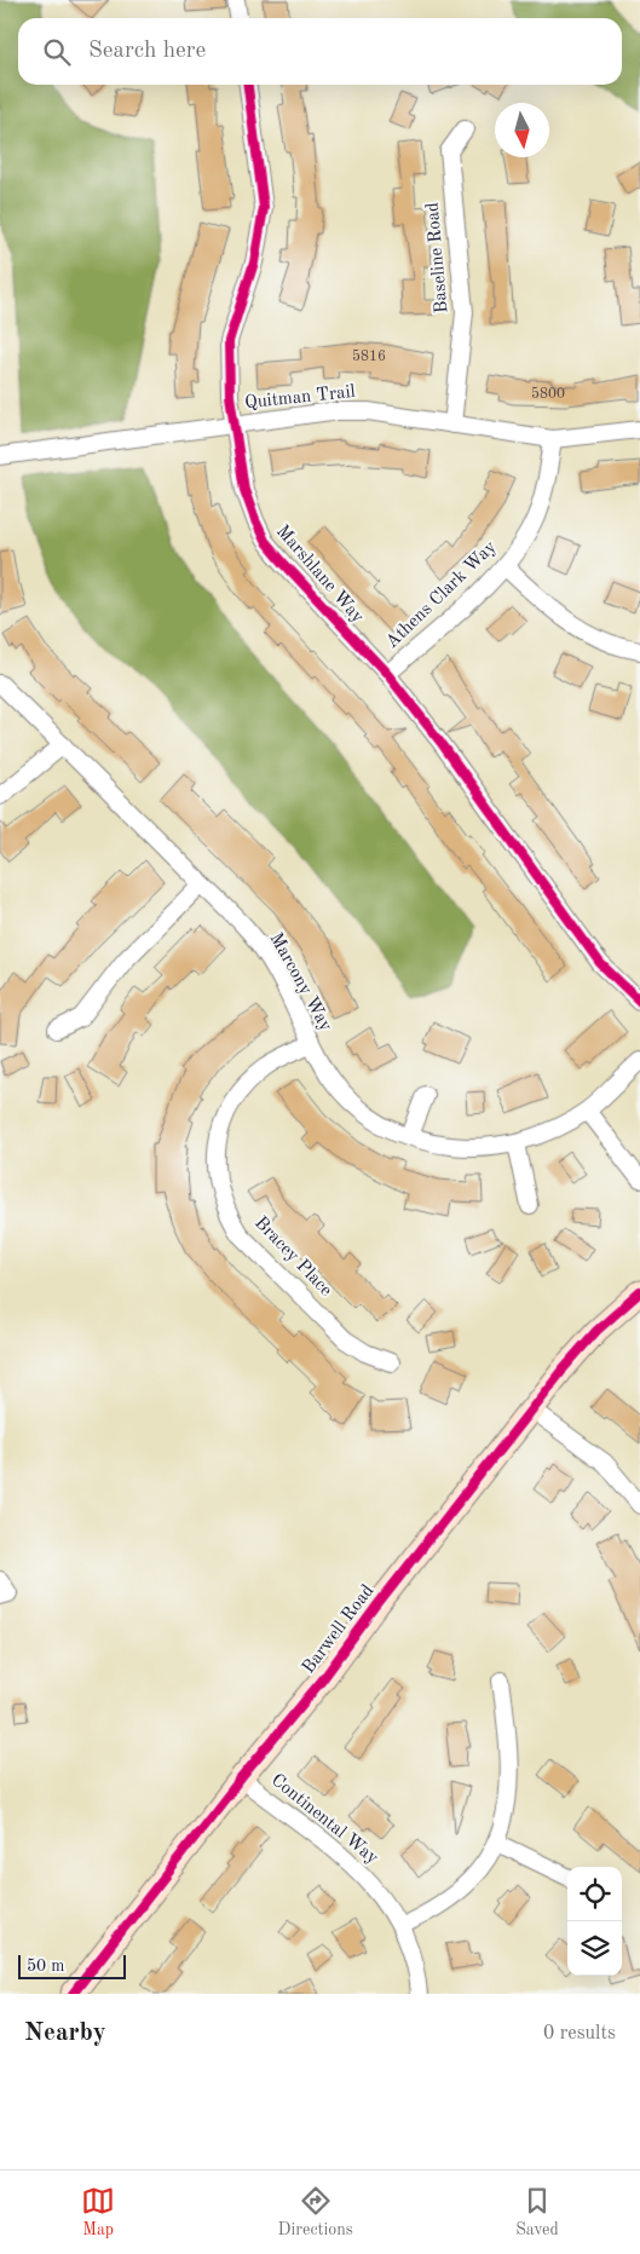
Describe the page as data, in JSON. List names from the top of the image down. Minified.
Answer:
{"streets":{"street":["Baseline Road","Quitman Trail","Marshlane Way","Athens Clark Way","Marcony Way","Bracey Place","Barwell Road","Continental Way"]},"crossings":[["Baseline Road","Quitman Trail"],["Quitman Trail","Marshlane Way"],["Quitman Trail","Athens Clark Way"],["Marshlane Way","Athens Clark Way"],["Marcony Way","Bracey Place"],["Barwell Road","Continental Way"]],"house_numbers":["5816","5800"],"scale_bar":"50 m","north":"bottom","page":{"search":"Search here","scale":"50 m","heading":["Nearby","0 results"],"nav":["Map","Directions","Saved"]}}
